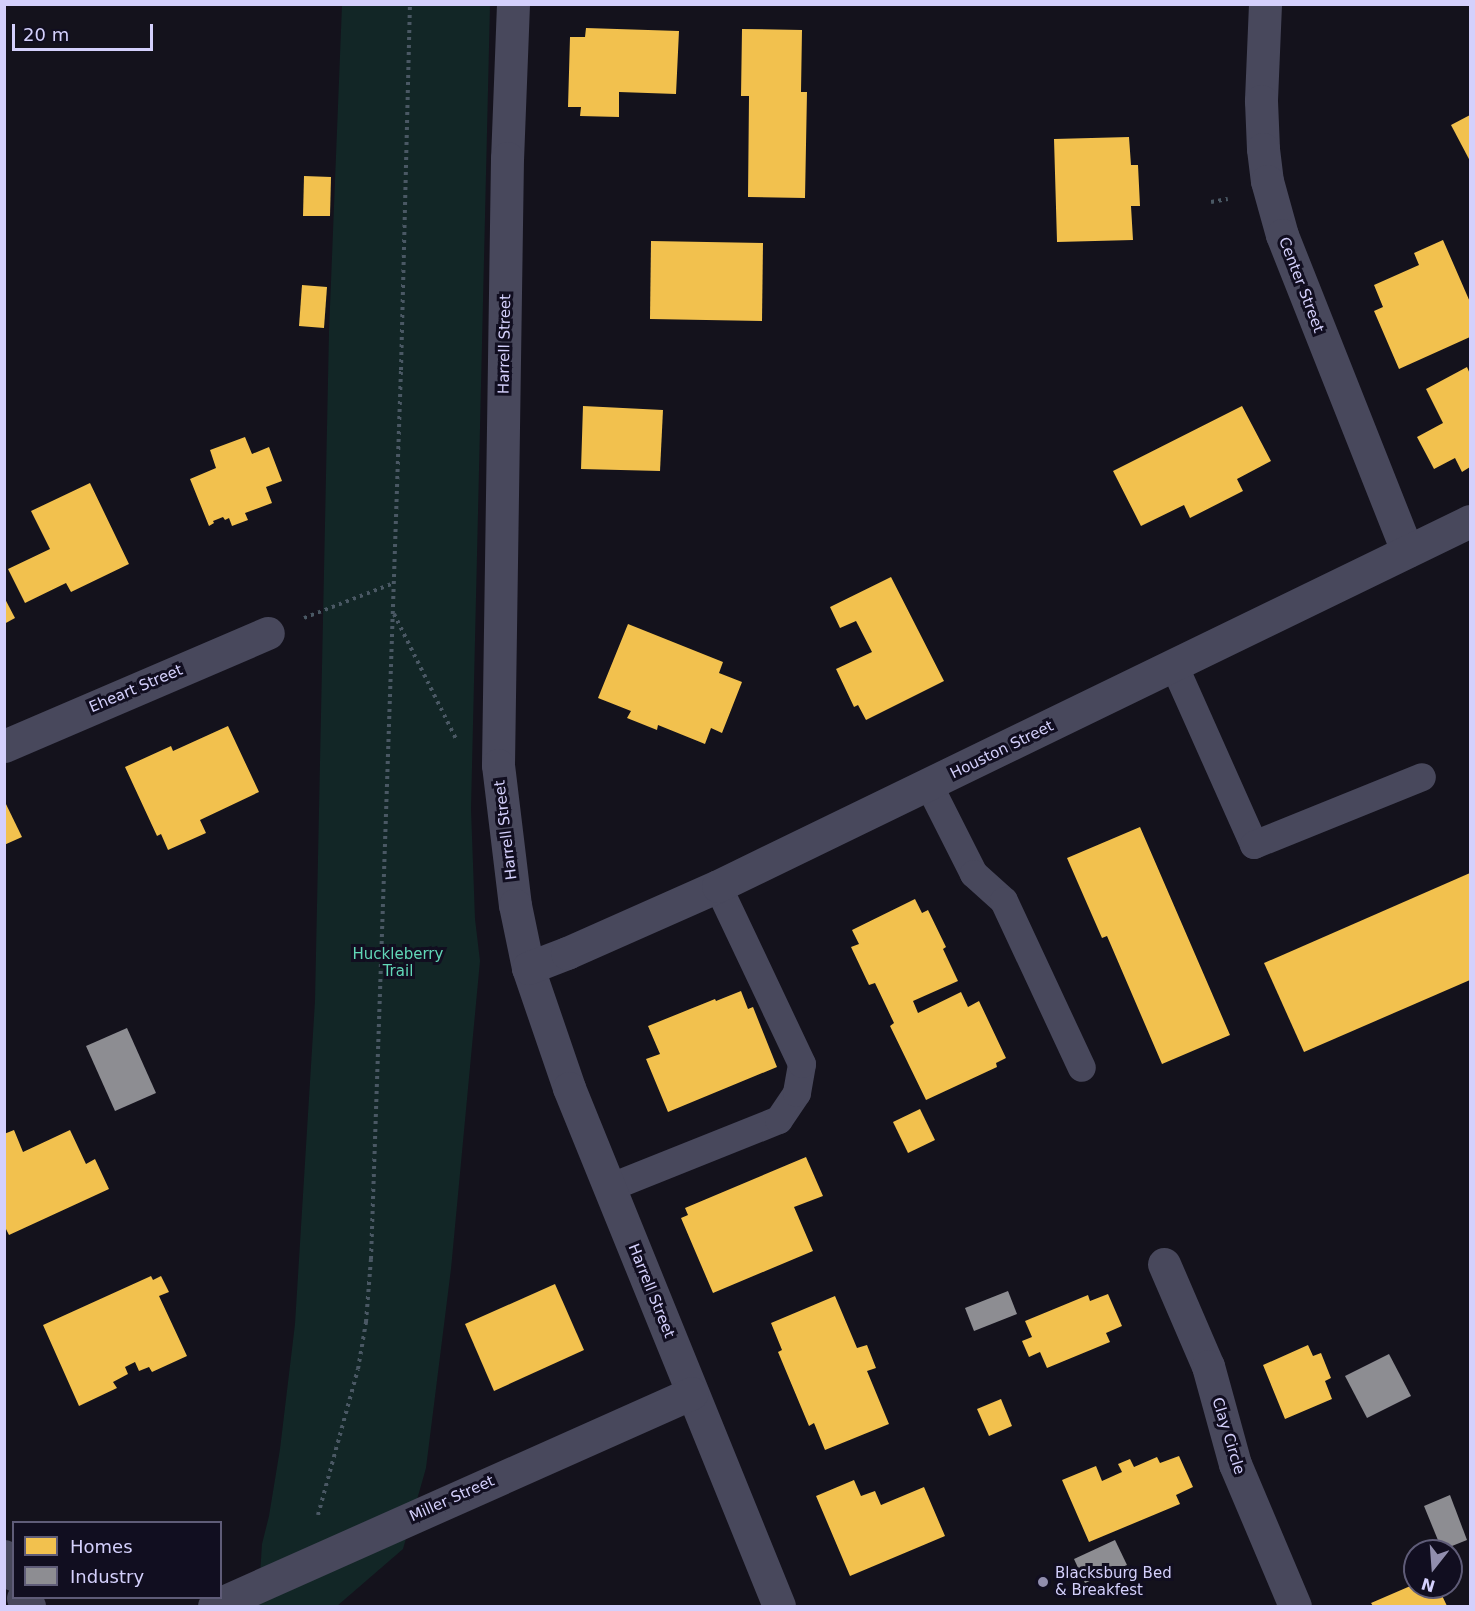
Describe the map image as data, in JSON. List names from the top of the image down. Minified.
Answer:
{"streets":{"street":["Center Street","Harrell Street","Eheart Street","Houston Street","Clay Circle","Miller Street"]},"crossings":[["Center Street","Houston Street"],["Harrell Street","Houston Street"],["Harrell Street","Miller Street"]],"parks":["Huckleberry Trail"],"places":["Blacksburg Bed & Breakfest"],"legend":["Homes","Industry"],"scale_bar":"20 m","north":"bottom"}
